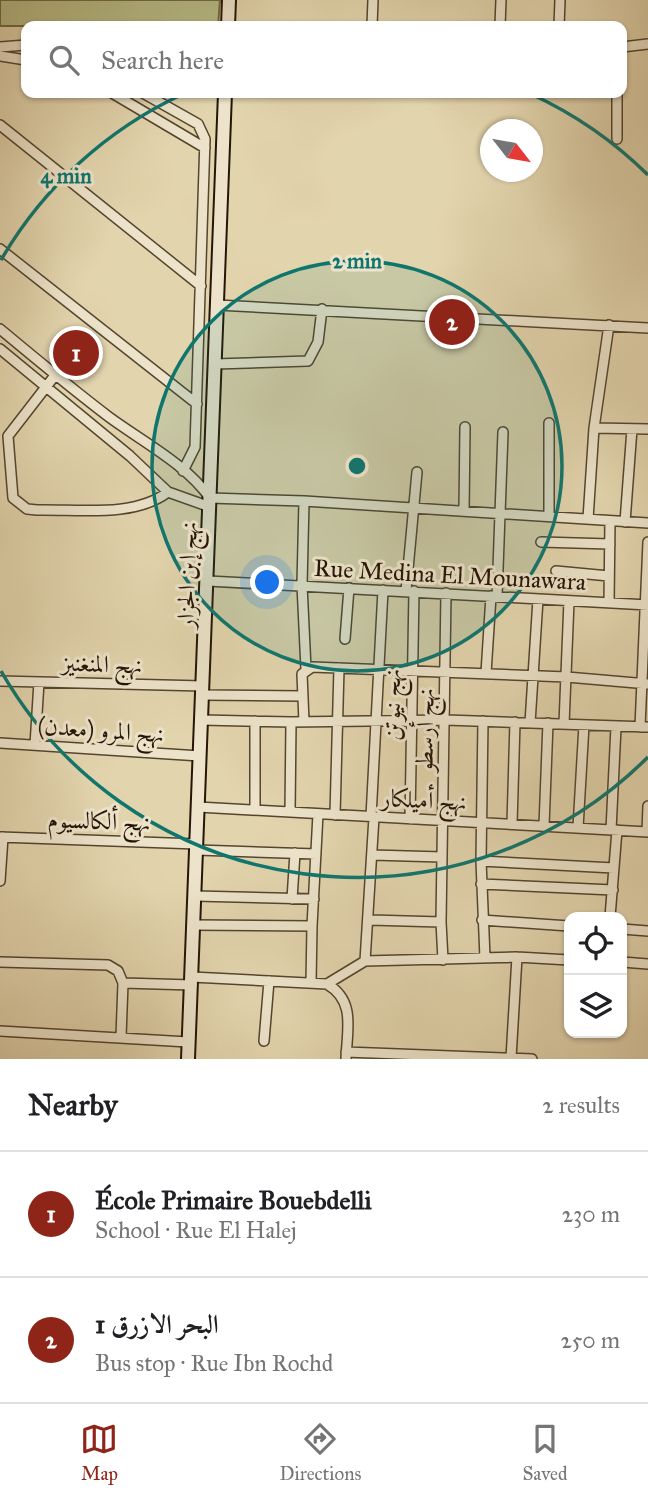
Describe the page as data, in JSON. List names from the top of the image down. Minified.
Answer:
{"streets":{"street":["نهج إبن الجزار","Rue Medina El Mounawara","نهج المنغنيز","نهج نيوتن","نهج المرو (معدن)","نهج أرسطو","نهج أميلكار","نهج ألكالسيوم"]},"crossings":[["نهج إبن الجزار","Rue Medina El Mounawara"],["نهج إبن الجزار","نهج المنغنيز"],["نهج إبن الجزار","نهج المرو (معدن)"],["نهج إبن الجزار","نهج أميلكار"],["نهج إبن الجزار","نهج ألكالسيوم"],["Rue Medina El Mounawara","نهج نيوتن"],["Rue Medina El Mounawara","نهج أرسطو"],["نهج نيوتن","نهج أميلكار"],["نهج أرسطو","نهج أميلكار"]],"north":"bottom right","page":{"search":"Search here","pins":["2","1"],"heading":["Nearby","2 results"],"list":[{"mark":"1","name":"École Primaire Bouebdelli","note":"School · Rue El Halej","value":"230 m"},{"mark":"2","name":"1 البحر الازرق","note":"Bus stop · Rue Ibn Rochd","value":"250 m"}],"nav":["Map","Directions","Saved"]},"rings":["4 min","2 min"]}
